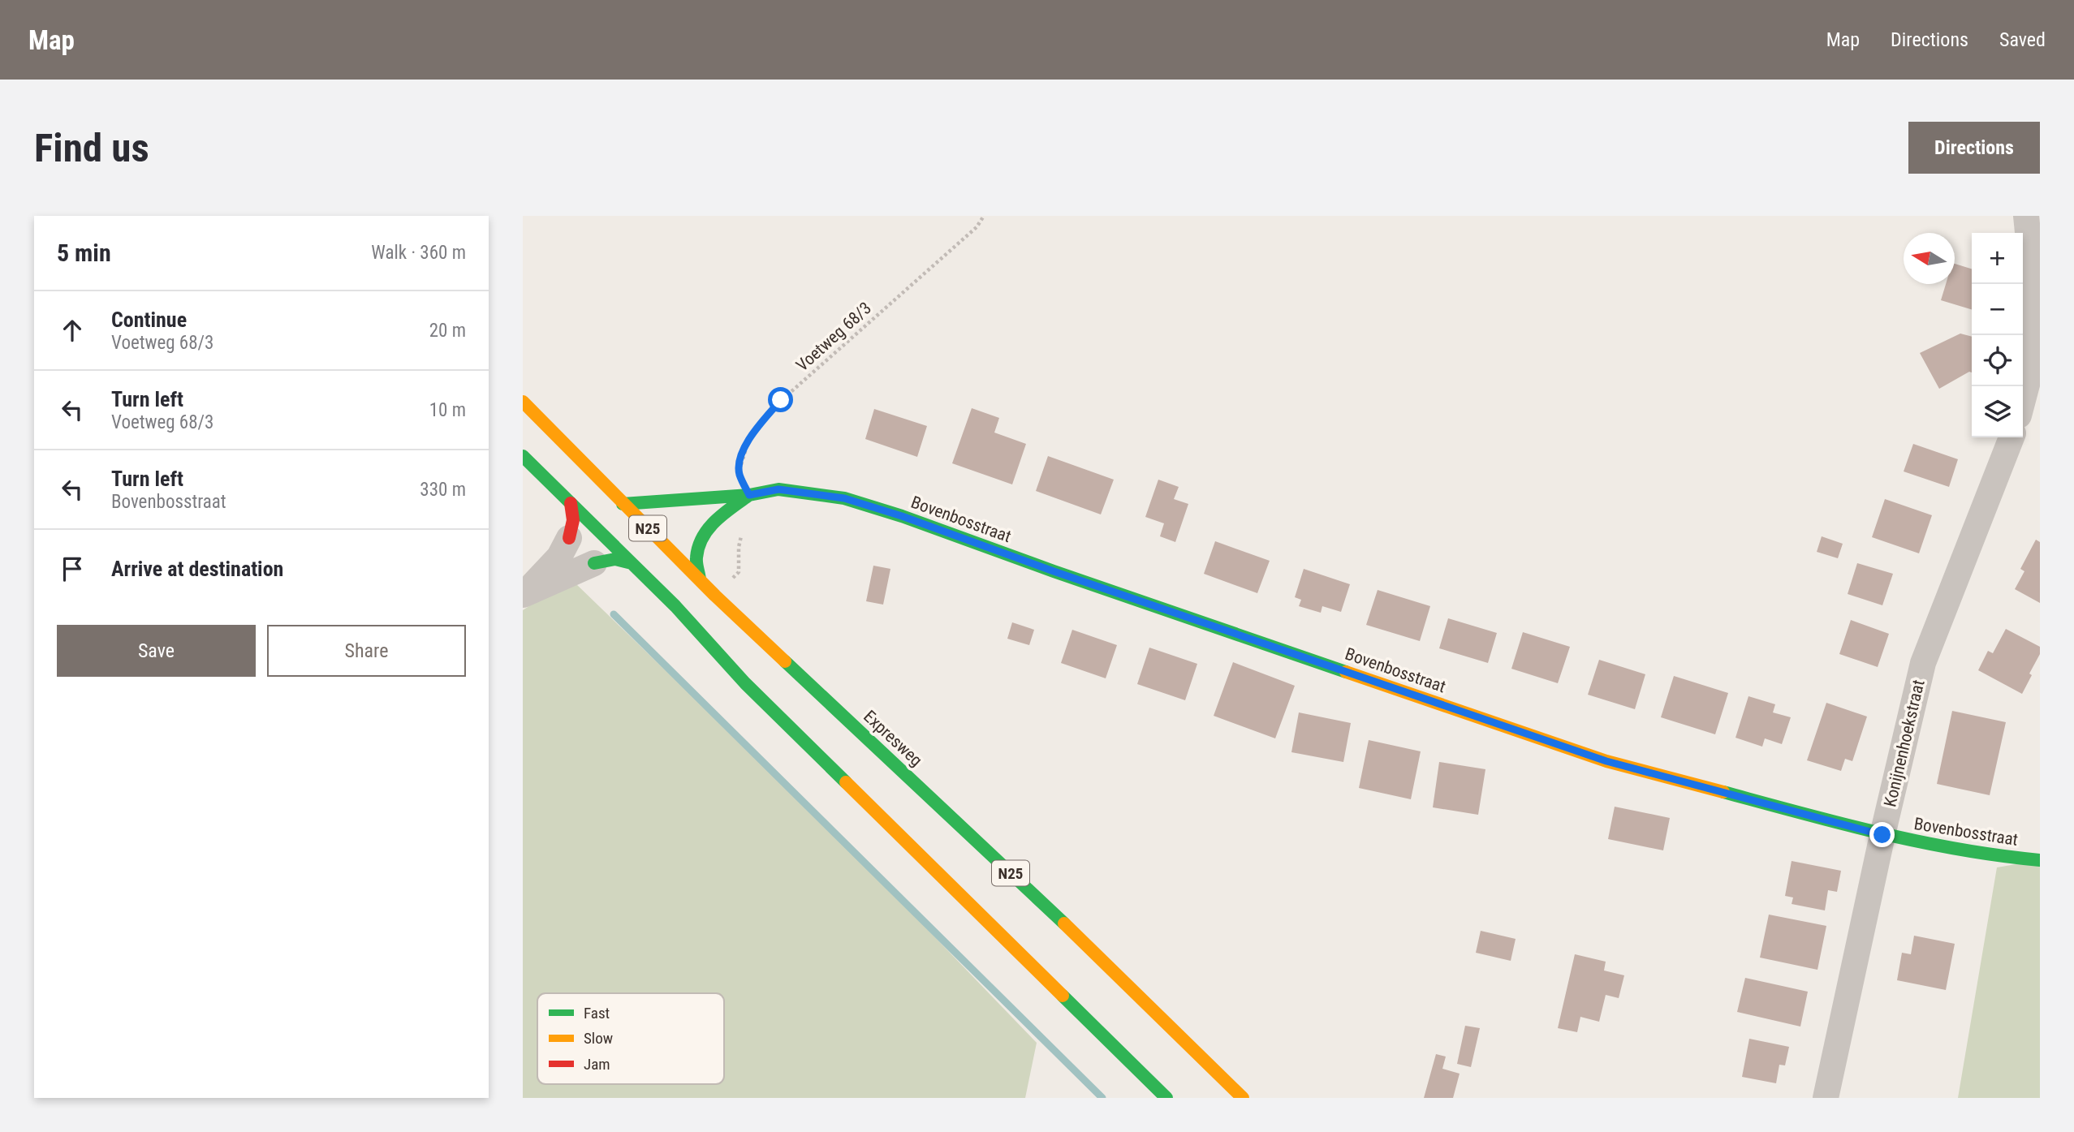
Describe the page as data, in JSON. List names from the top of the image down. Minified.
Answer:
{"streets":{"main road":["Bovenbosstraat","N25","Expresweg"],"street":["Konijnenhoekstraat"],"path":["Voetweg 68/3"]},"crossings":[["Voetweg 68/3","Bovenbosstraat"],["Bovenbosstraat","Expresweg"],["Bovenbosstraat","Konijnenhoekstraat"]],"legend":["Fast","Slow","Jam"],"north":"left","page":{"header":"Map","nav":["Map","Directions","Saved"],"buttons":["Directions",["Save","Share"]],"title":"Find us","heading":["5 min","Walk · 360 m"],"map_buttons":["+","−"],"list":[["Continue","Voetweg 68/3","20 m"],["Turn left","Voetweg 68/3","10 m"],["Turn left","Bovenbosstraat","330 m"],"Arrive at destination"]}}
